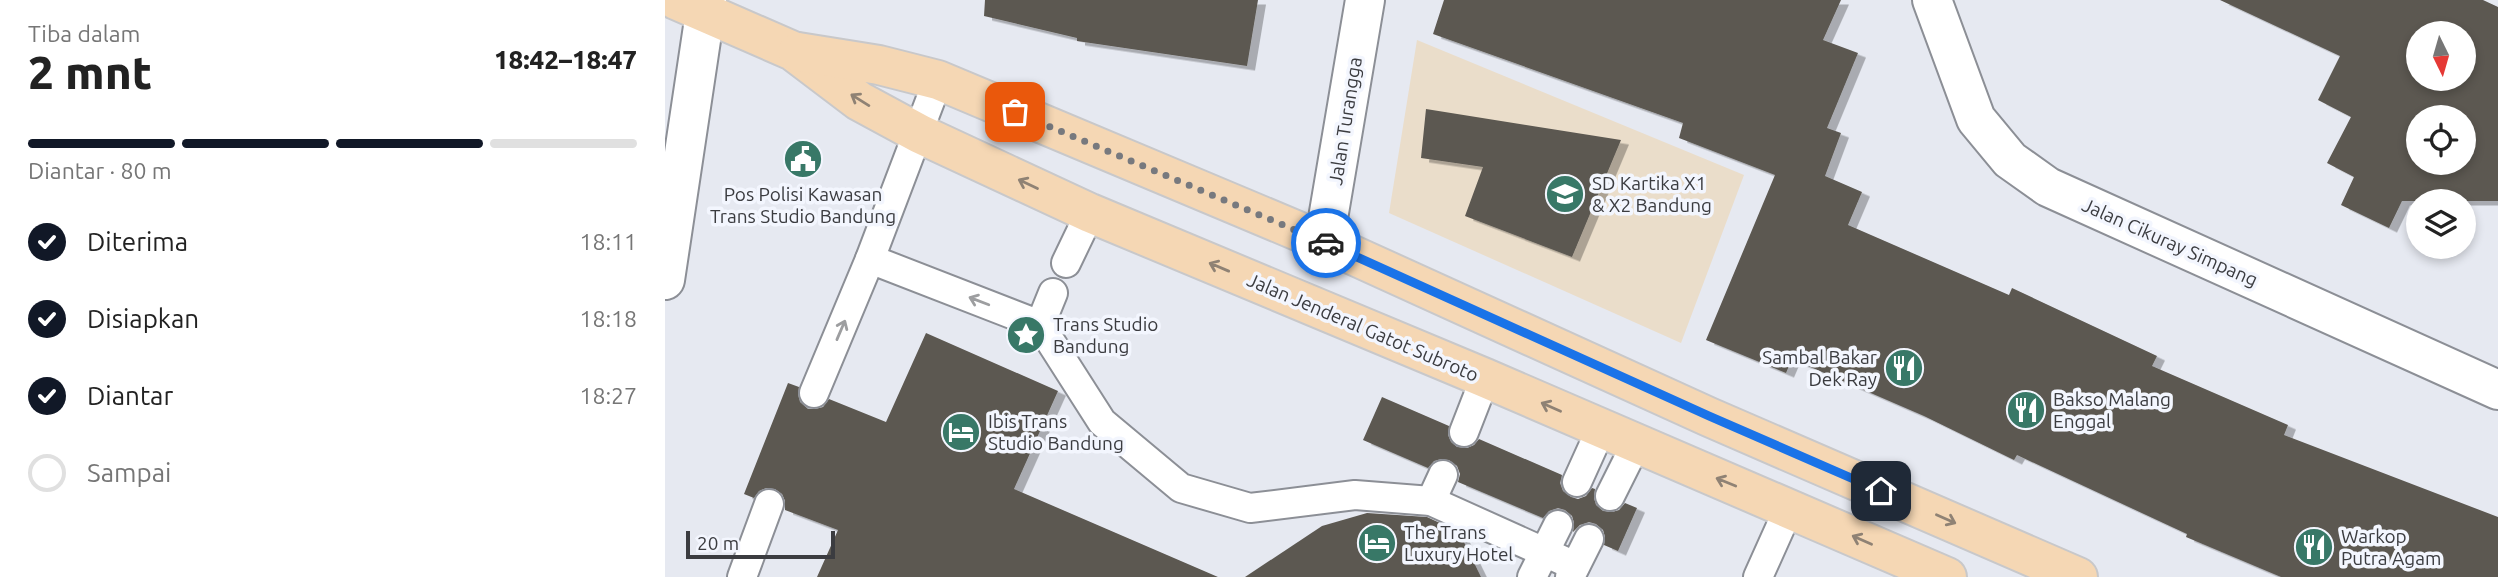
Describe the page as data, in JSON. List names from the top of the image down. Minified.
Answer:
{"streets":{"main road":["Jalan Jenderal Gatot Subroto"],"street":["Jalan Turangga","Jalan Cikuray Simpang"]},"crossings":[["Jalan Turangga","Jalan Jenderal Gatot Subroto"]],"places":{"public building":["Pos Polisi Kawasan Trans Studio Bandung"],"school or university":["SD Kartika X1 & X2 Bandung"],"place":["Trans Studio Bandung"],"restaurant":["Sambal Bakar Dek Ray","Bakso Malang Enggal","Warkop Putra Agam"],"hotel":["Ibis Trans Studio Bandung","The Trans Luxury Hotel"]},"scale_bar":"20 m","north":"bottom","page":{"heading":["2 mnt","Tiba dalam","18:42–18:47"],"bar":"Diantar · 80 m","list":[["Diterima","18:11"],["Disiapkan","18:18"],["Diantar","18:27"],"Sampai"],"scale":"20 m"}}
